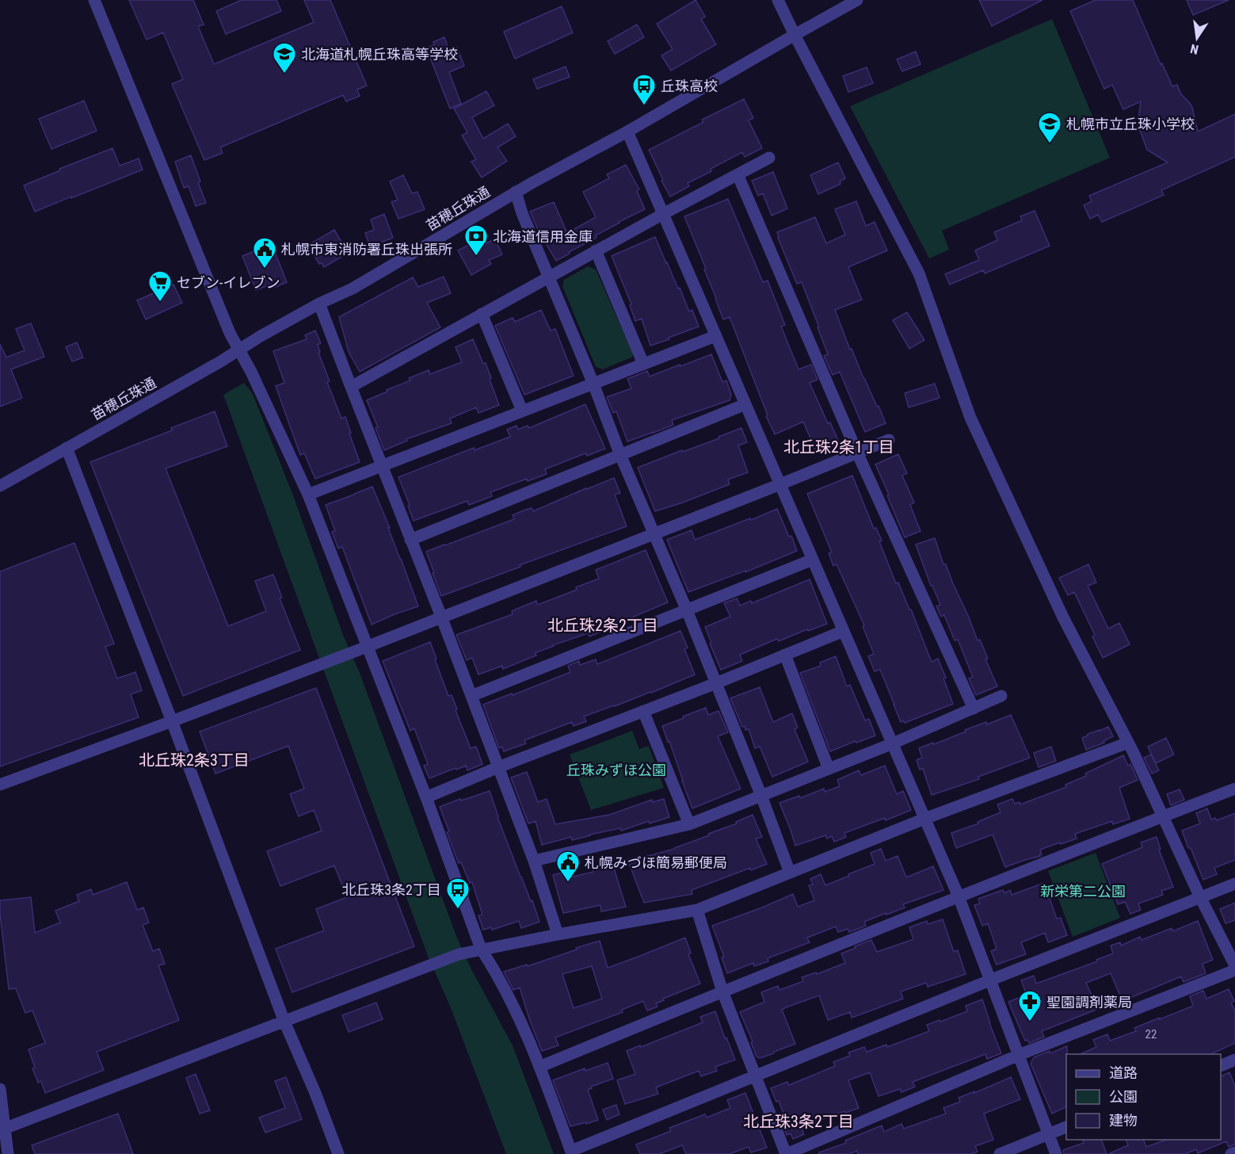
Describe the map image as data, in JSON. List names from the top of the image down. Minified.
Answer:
{"streets":{"street":["苗穂丘珠通"]},"districts":["北丘珠2条1丁目","北丘珠2条2丁目","北丘珠2条3丁目","北丘珠3条2丁目"],"parks":["丘珠みずほ公園","新栄第二公園"],"places":{"school or university":["北海道札幌丘珠高等学校","札幌市立丘珠小学校"],"bus stop":["丘珠高校","北丘珠3条2丁目"],"bank":["北海道信用金庫"],"public building":["札幌市東消防署丘珠出張所","札幌みづほ簡易郵便局"],"supermarket":["セブン-イレブン"],"pharmacy":["聖園調剤薬局"]},"house_numbers":["22"],"legend":["道路","公園","建物"],"north":"bottom"}
